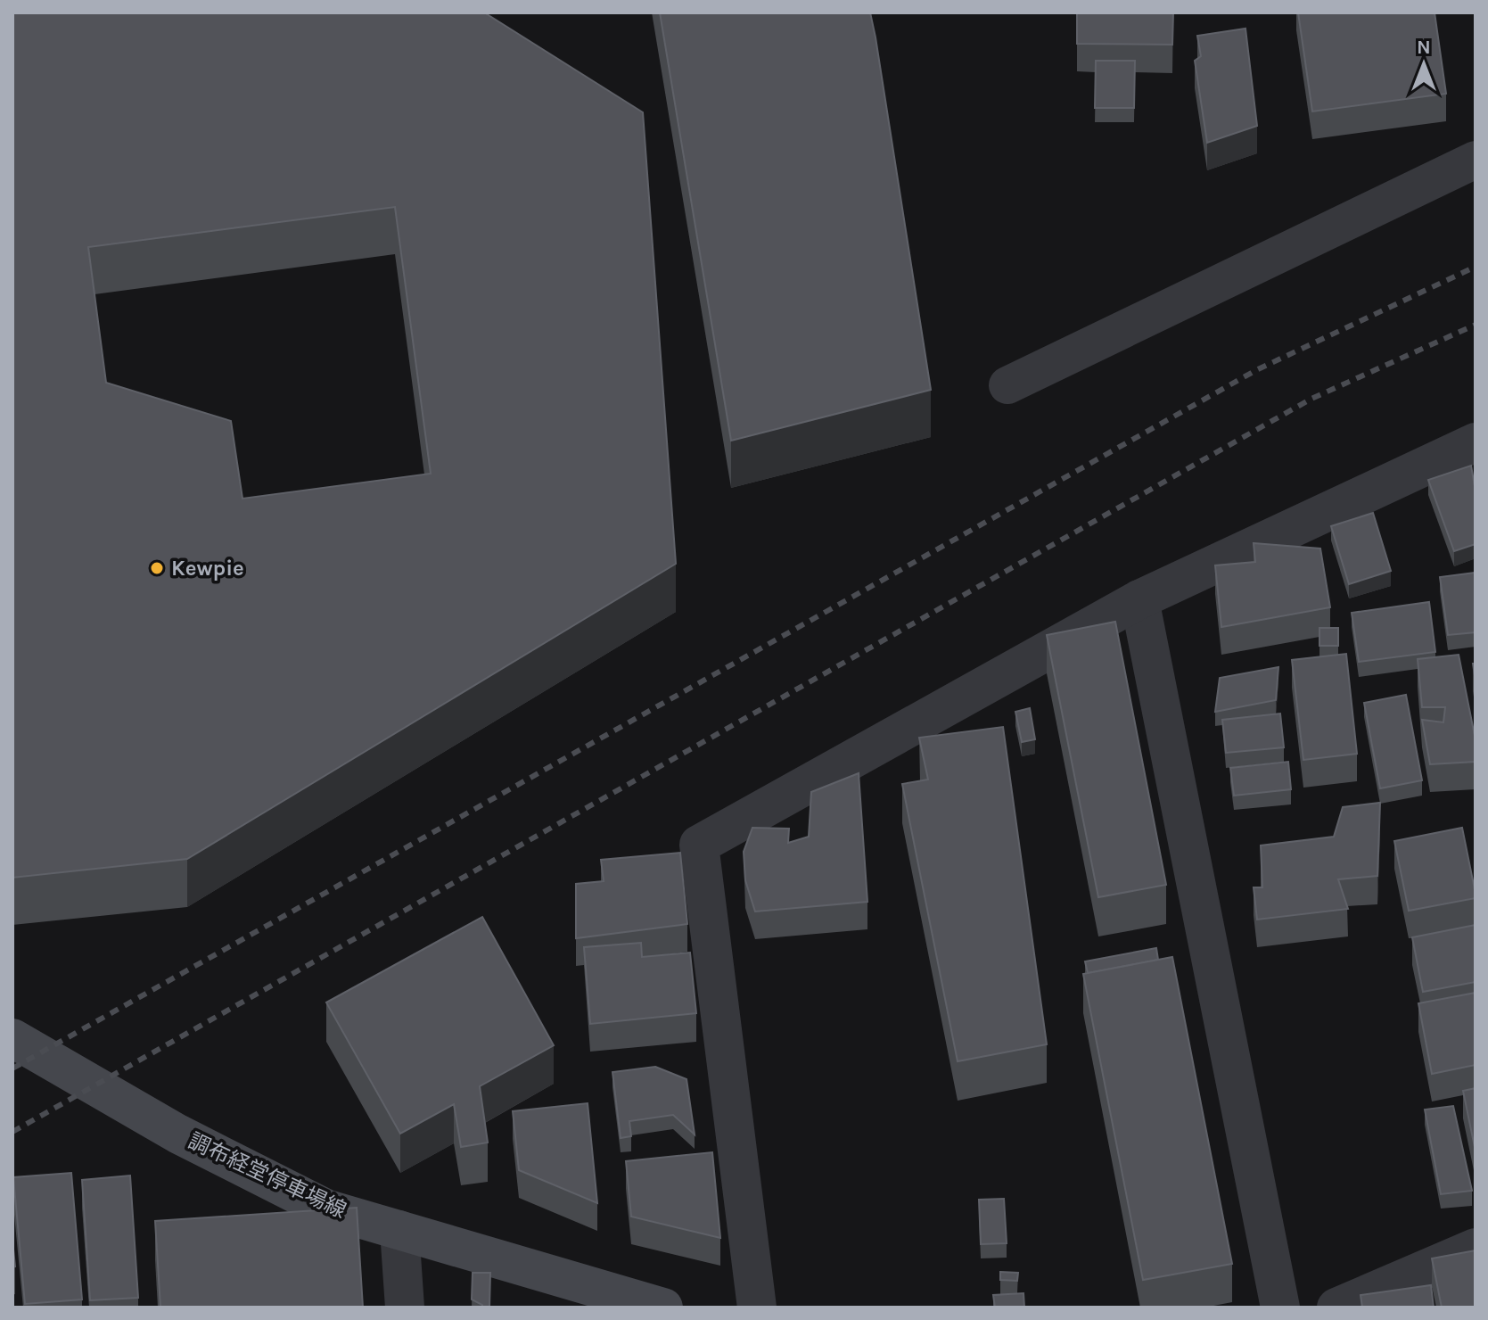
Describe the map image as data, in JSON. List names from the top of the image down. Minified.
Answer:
{"streets":{"main road":["調布経堂停車場線"]},"places":["Kewpie"],"north":"top"}
